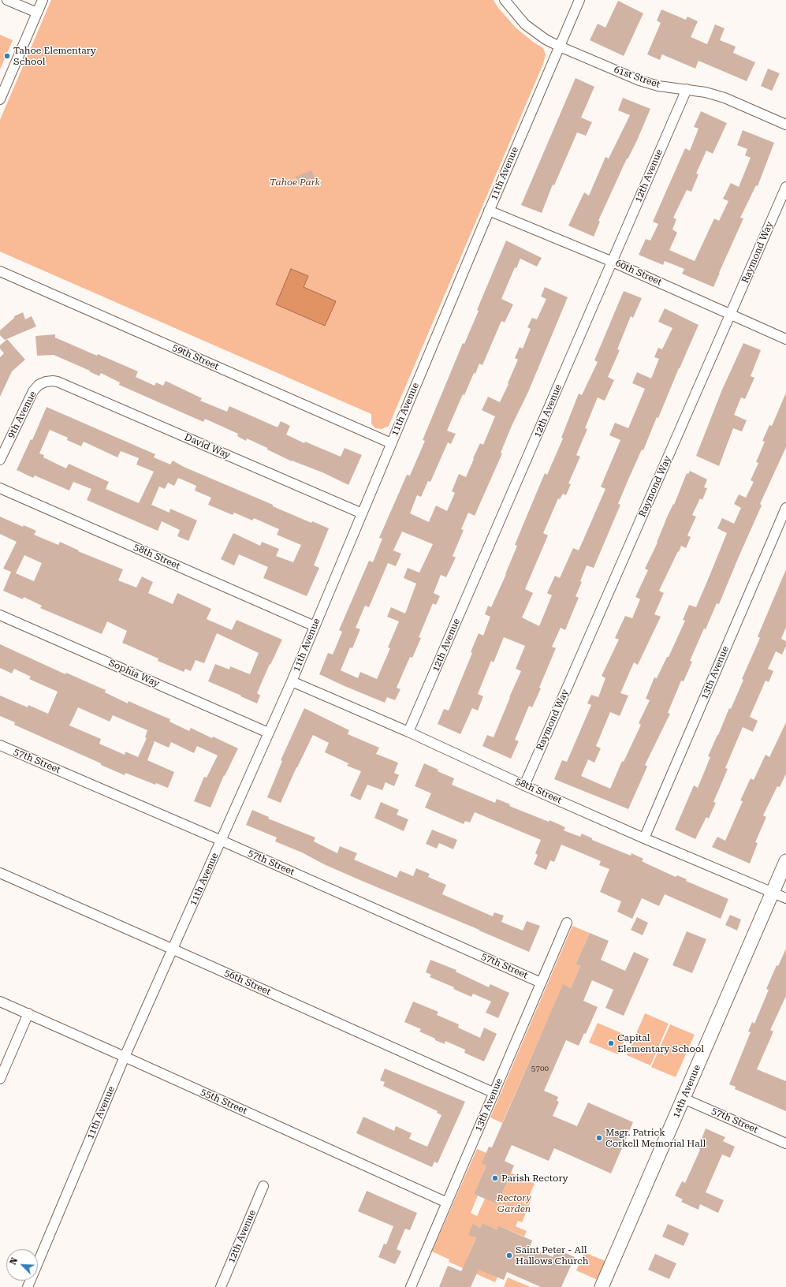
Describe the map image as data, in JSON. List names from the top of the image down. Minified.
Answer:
{"streets":{"street":["61st Street","11th Avenue","12th Avenue","Raymond Way","60th Street","59th Street","9th Avenue","David Way","58th Street","13th Avenue","Sophia Way","57th Street","56th Street","14th Avenue","55th Street"]},"crossings":[["61st Street","11th Avenue"],["61st Street","12th Avenue"],["11th Avenue","60th Street"],["11th Avenue","59th Street"],["11th Avenue","David Way"],["11th Avenue","58th Street"],["11th Avenue","Sophia Way"],["11th Avenue","57th Street"],["11th Avenue","56th Street"],["11th Avenue","55th Street"],["12th Avenue","60th Street"],["12th Avenue","58th Street"],["Raymond Way","60th Street"],["Raymond Way","58th Street"],["9th Avenue","David Way"],["58th Street","13th Avenue"],["58th Street","14th Avenue"],["13th Avenue","57th Street"],["13th Avenue","56th Street"],["13th Avenue","55th Street"],["57th Street","14th Avenue"]],"parks":["Tahoe Park","Rectory Garden"],"places":["Tahoe Elementary School","Capital Elementary School","Msgr. Patrick Corkell Memorial Hall","Parish Rectory","Saint Peter - All Hallows Church"],"house_numbers":["5700"],"north":"top left"}
